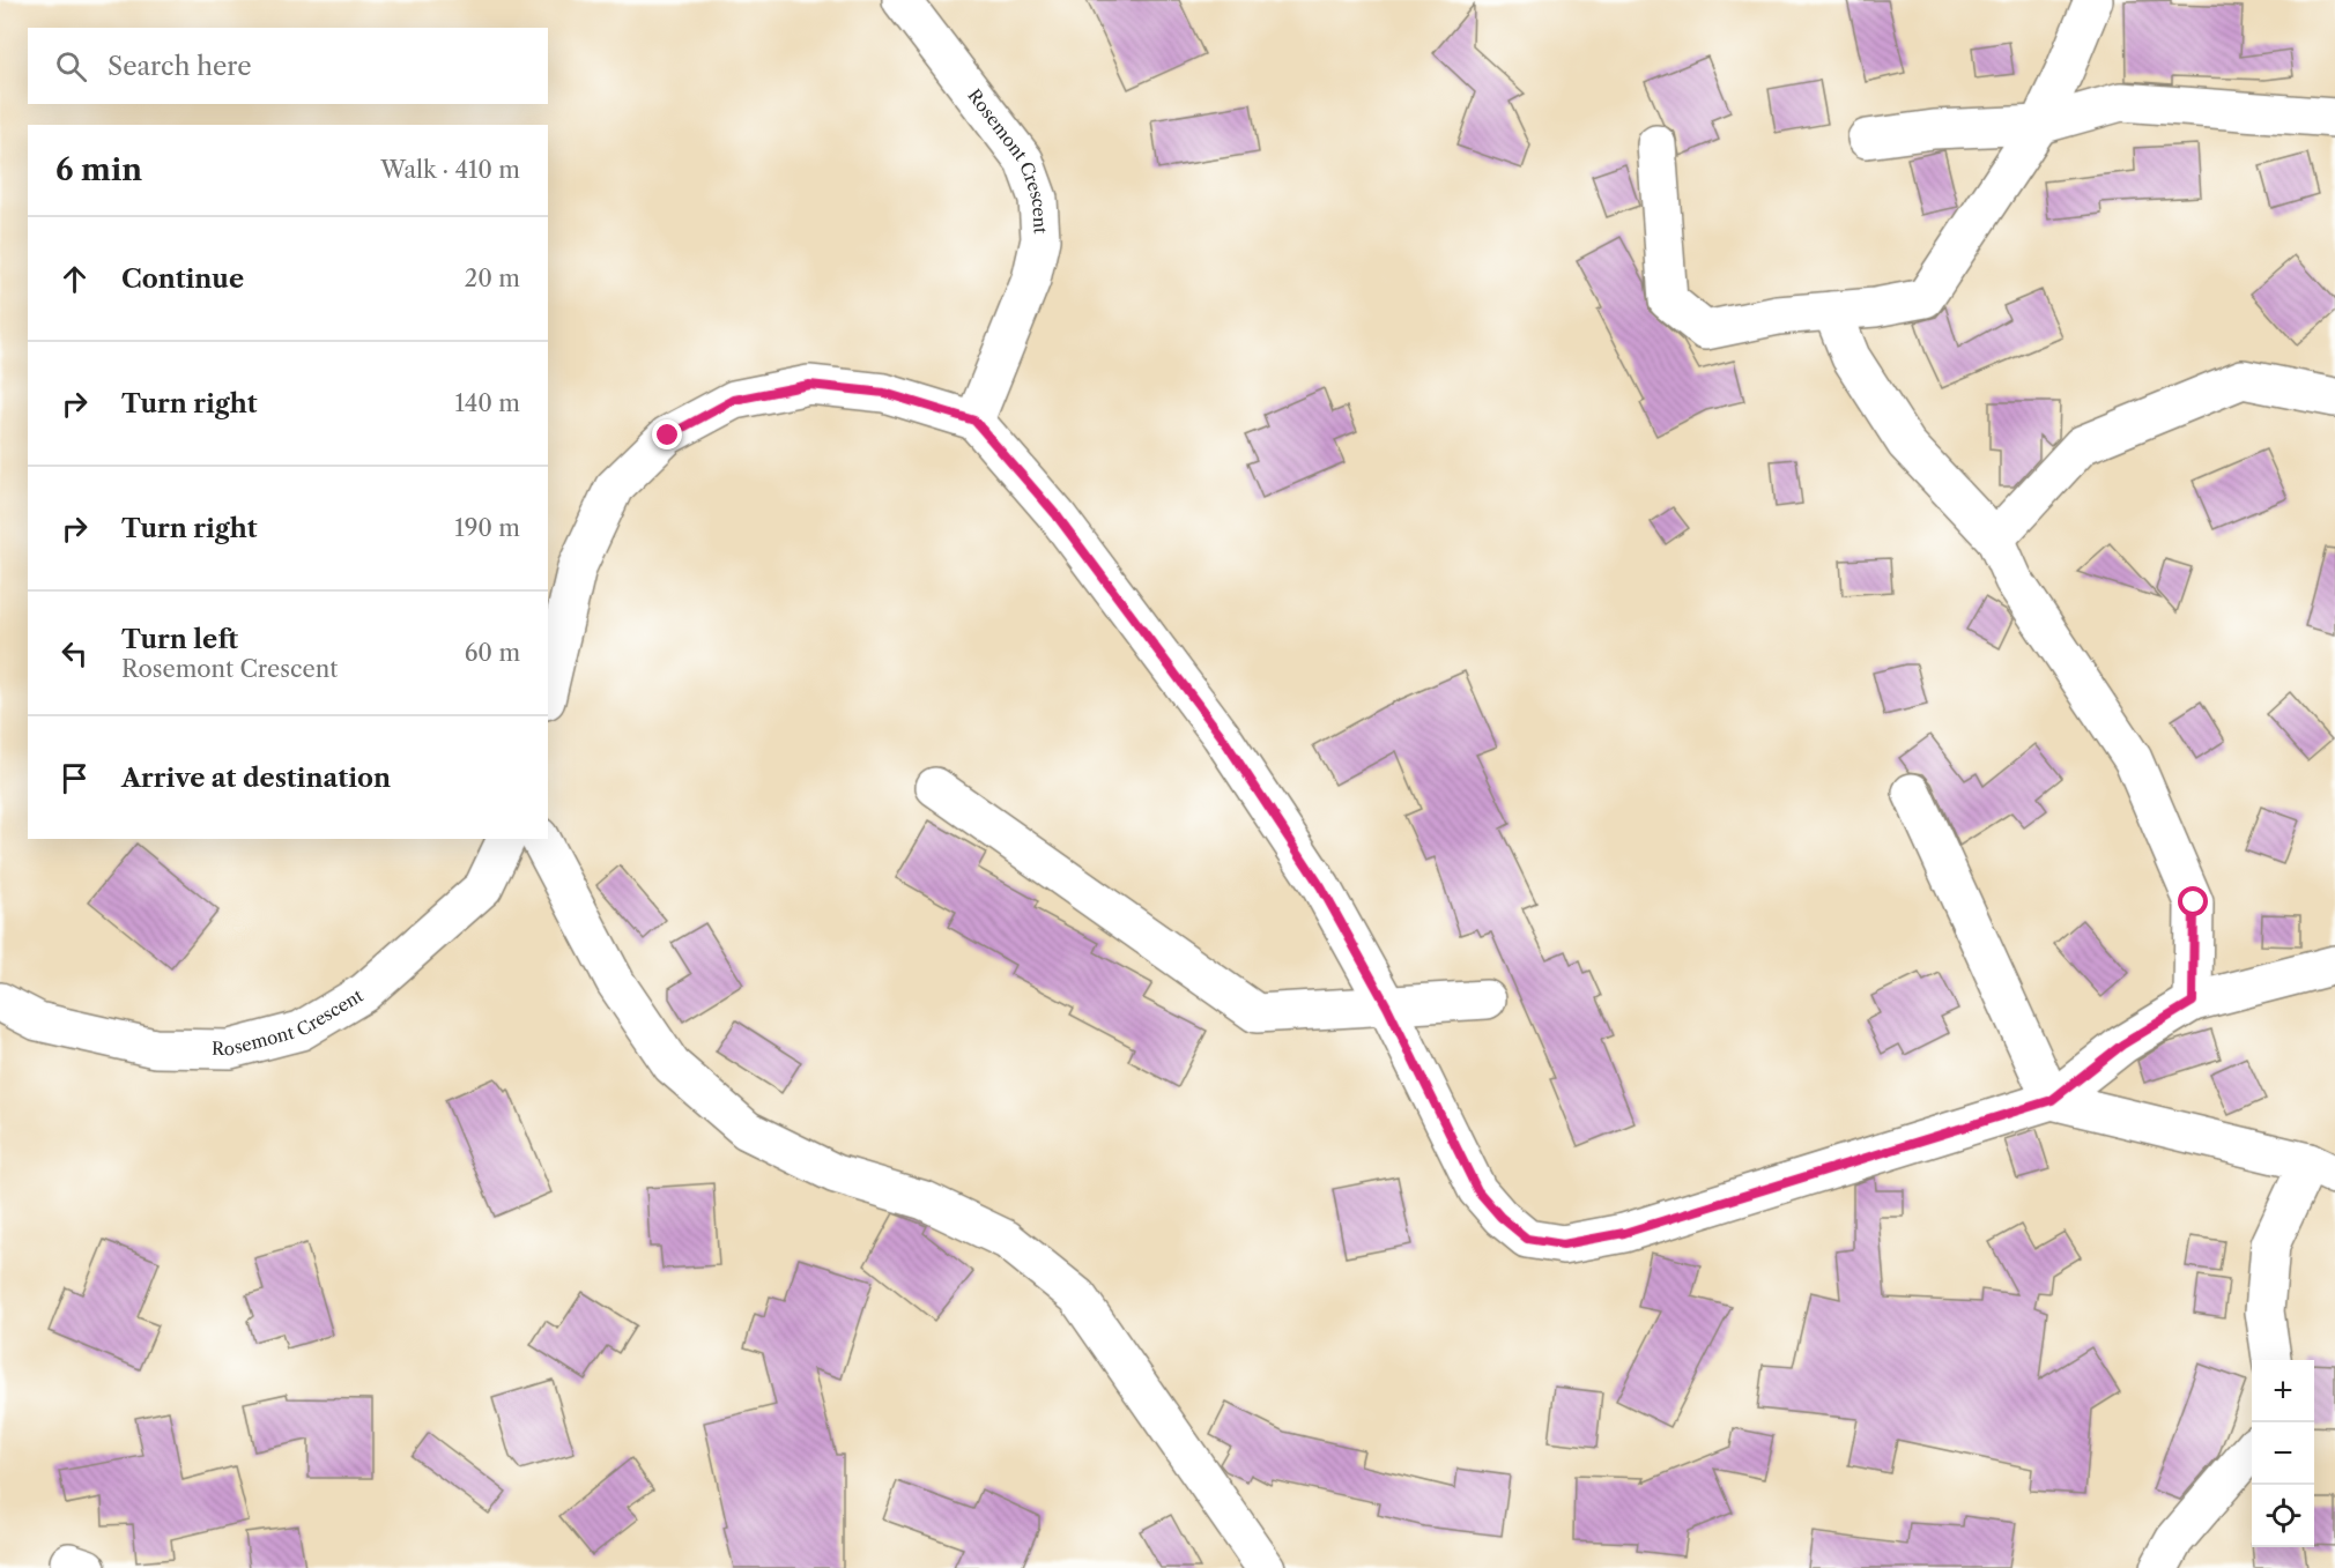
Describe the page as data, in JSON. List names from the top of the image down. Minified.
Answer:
{"streets":{"street":["Rosemont Crescent"]},"page":{"search":"Search here","heading":["6 min","Walk · 410 m"],"list":[["Continue","20 m"],["Turn right","140 m"],["Turn right","190 m"],["Turn left","Rosemont Crescent","60 m"],"Arrive at destination"],"map_buttons":["+","−"]}}
